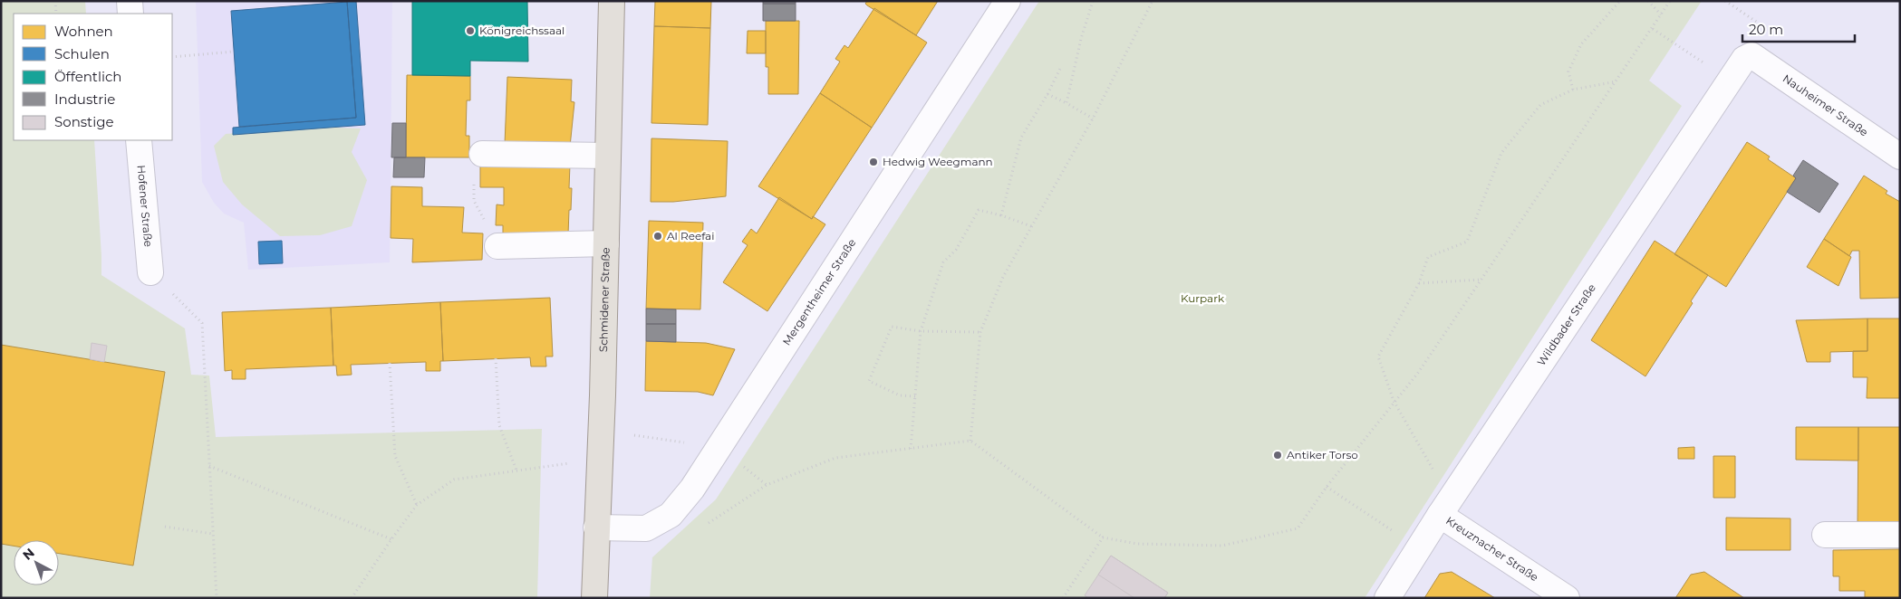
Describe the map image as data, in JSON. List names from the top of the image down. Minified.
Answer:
{"streets":{"main road":["Schmidener Straße"],"street":["Nauheimer Straße","Hofener Straße","Mergentheimer Straße","Wildbader Straße","Kreuznacher Straße"]},"crossings":[["Nauheimer Straße","Wildbader Straße"],["Mergentheimer Straße","Schmidener Straße"],["Wildbader Straße","Kreuznacher Straße"]],"parks":["Kurpark"],"places":["Königreichssaal","Hedwig Weegmann","Al Reefai","Antiker Torso"],"legend":["Wohnen","Schulen","Öffentlich","Industrie","Sonstige"],"scale_bar":"20 m","north":"top left"}
